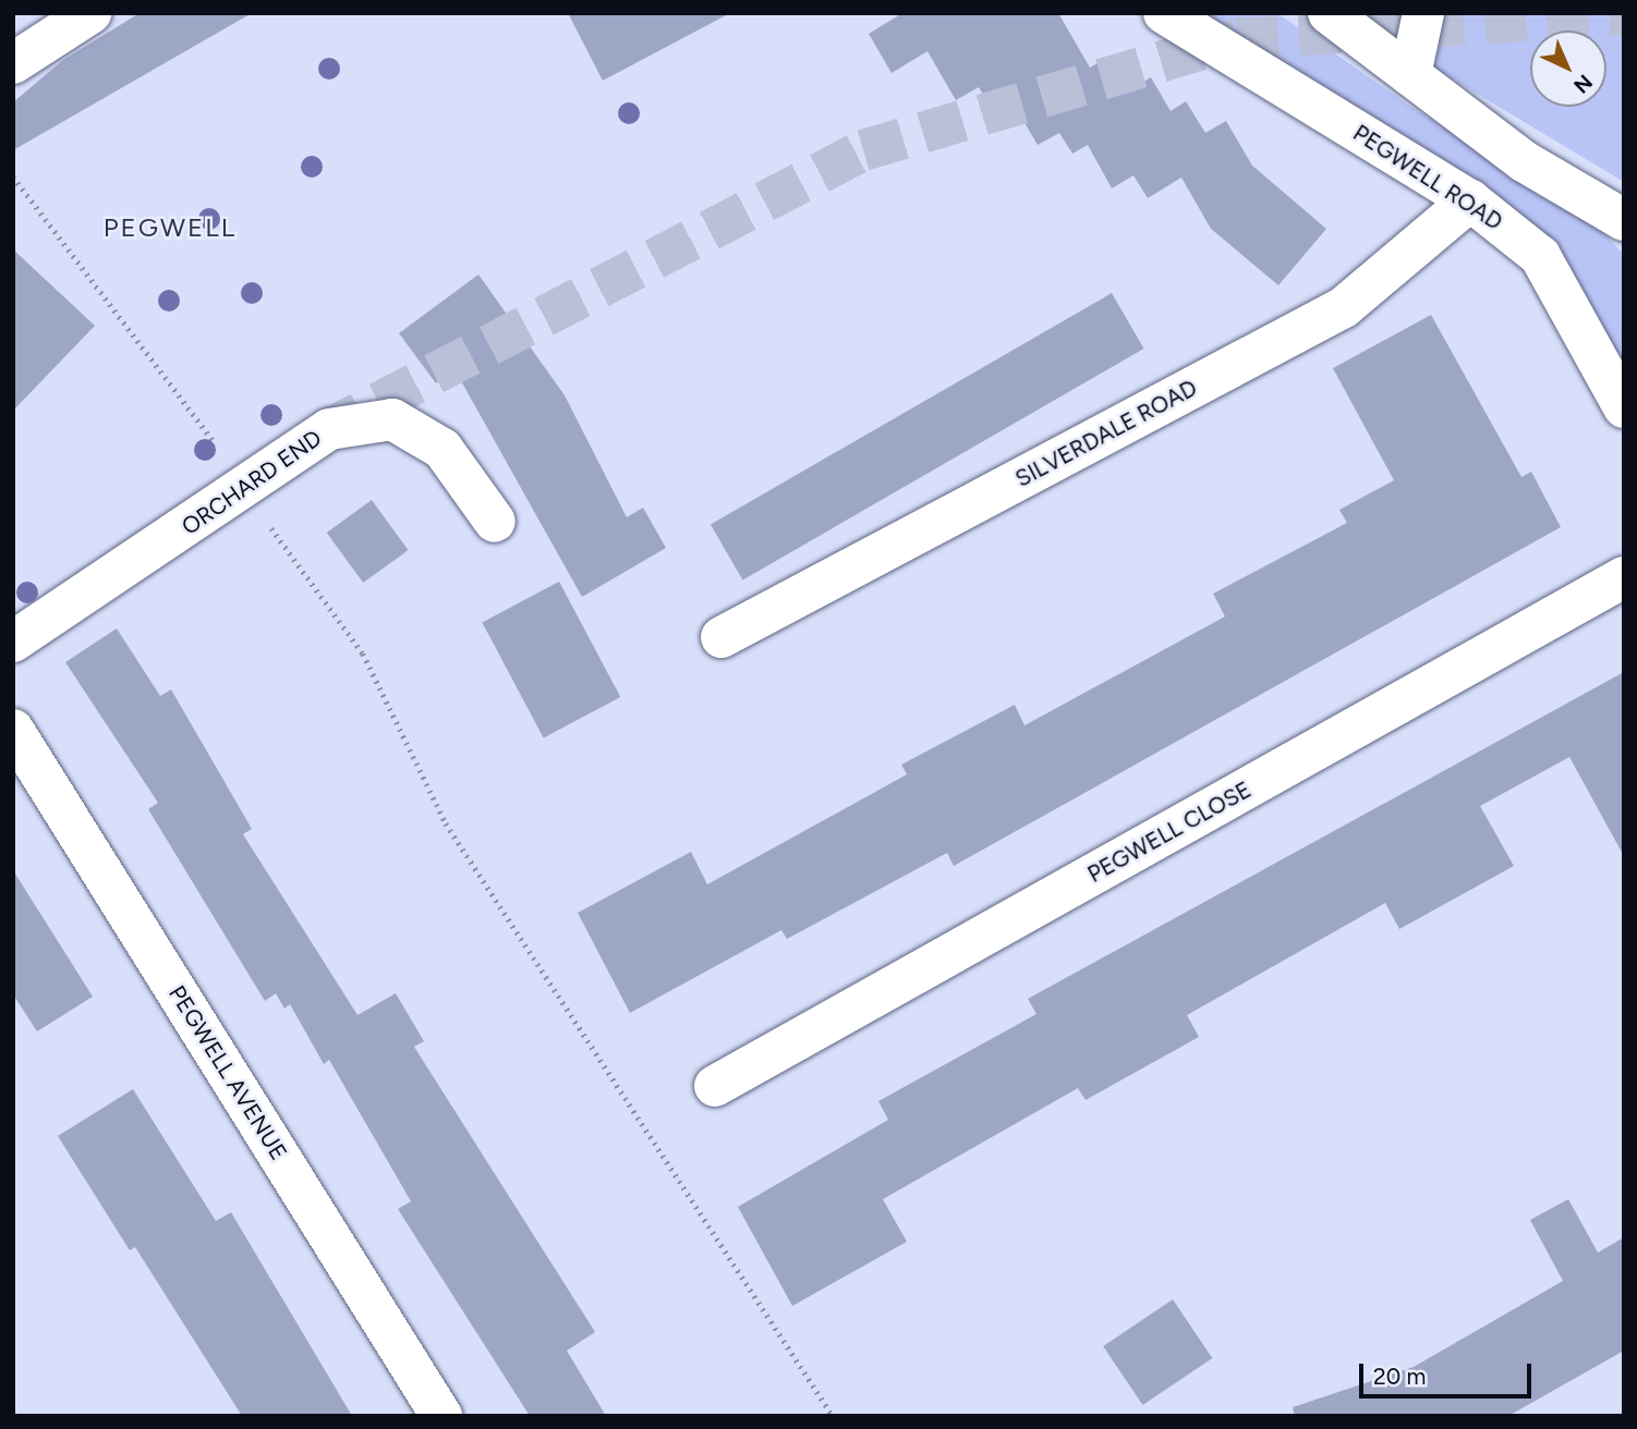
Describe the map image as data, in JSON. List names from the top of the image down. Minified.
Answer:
{"streets":{"street":["PEGWELL ROAD","SILVERDALE ROAD","ORCHARD END","PEGWELL CLOSE","PEGWELL AVENUE"]},"crossings":[["PEGWELL ROAD","SILVERDALE ROAD"]],"districts":["PEGWELL"],"scale_bar":"20 m","north":"bottom right"}
